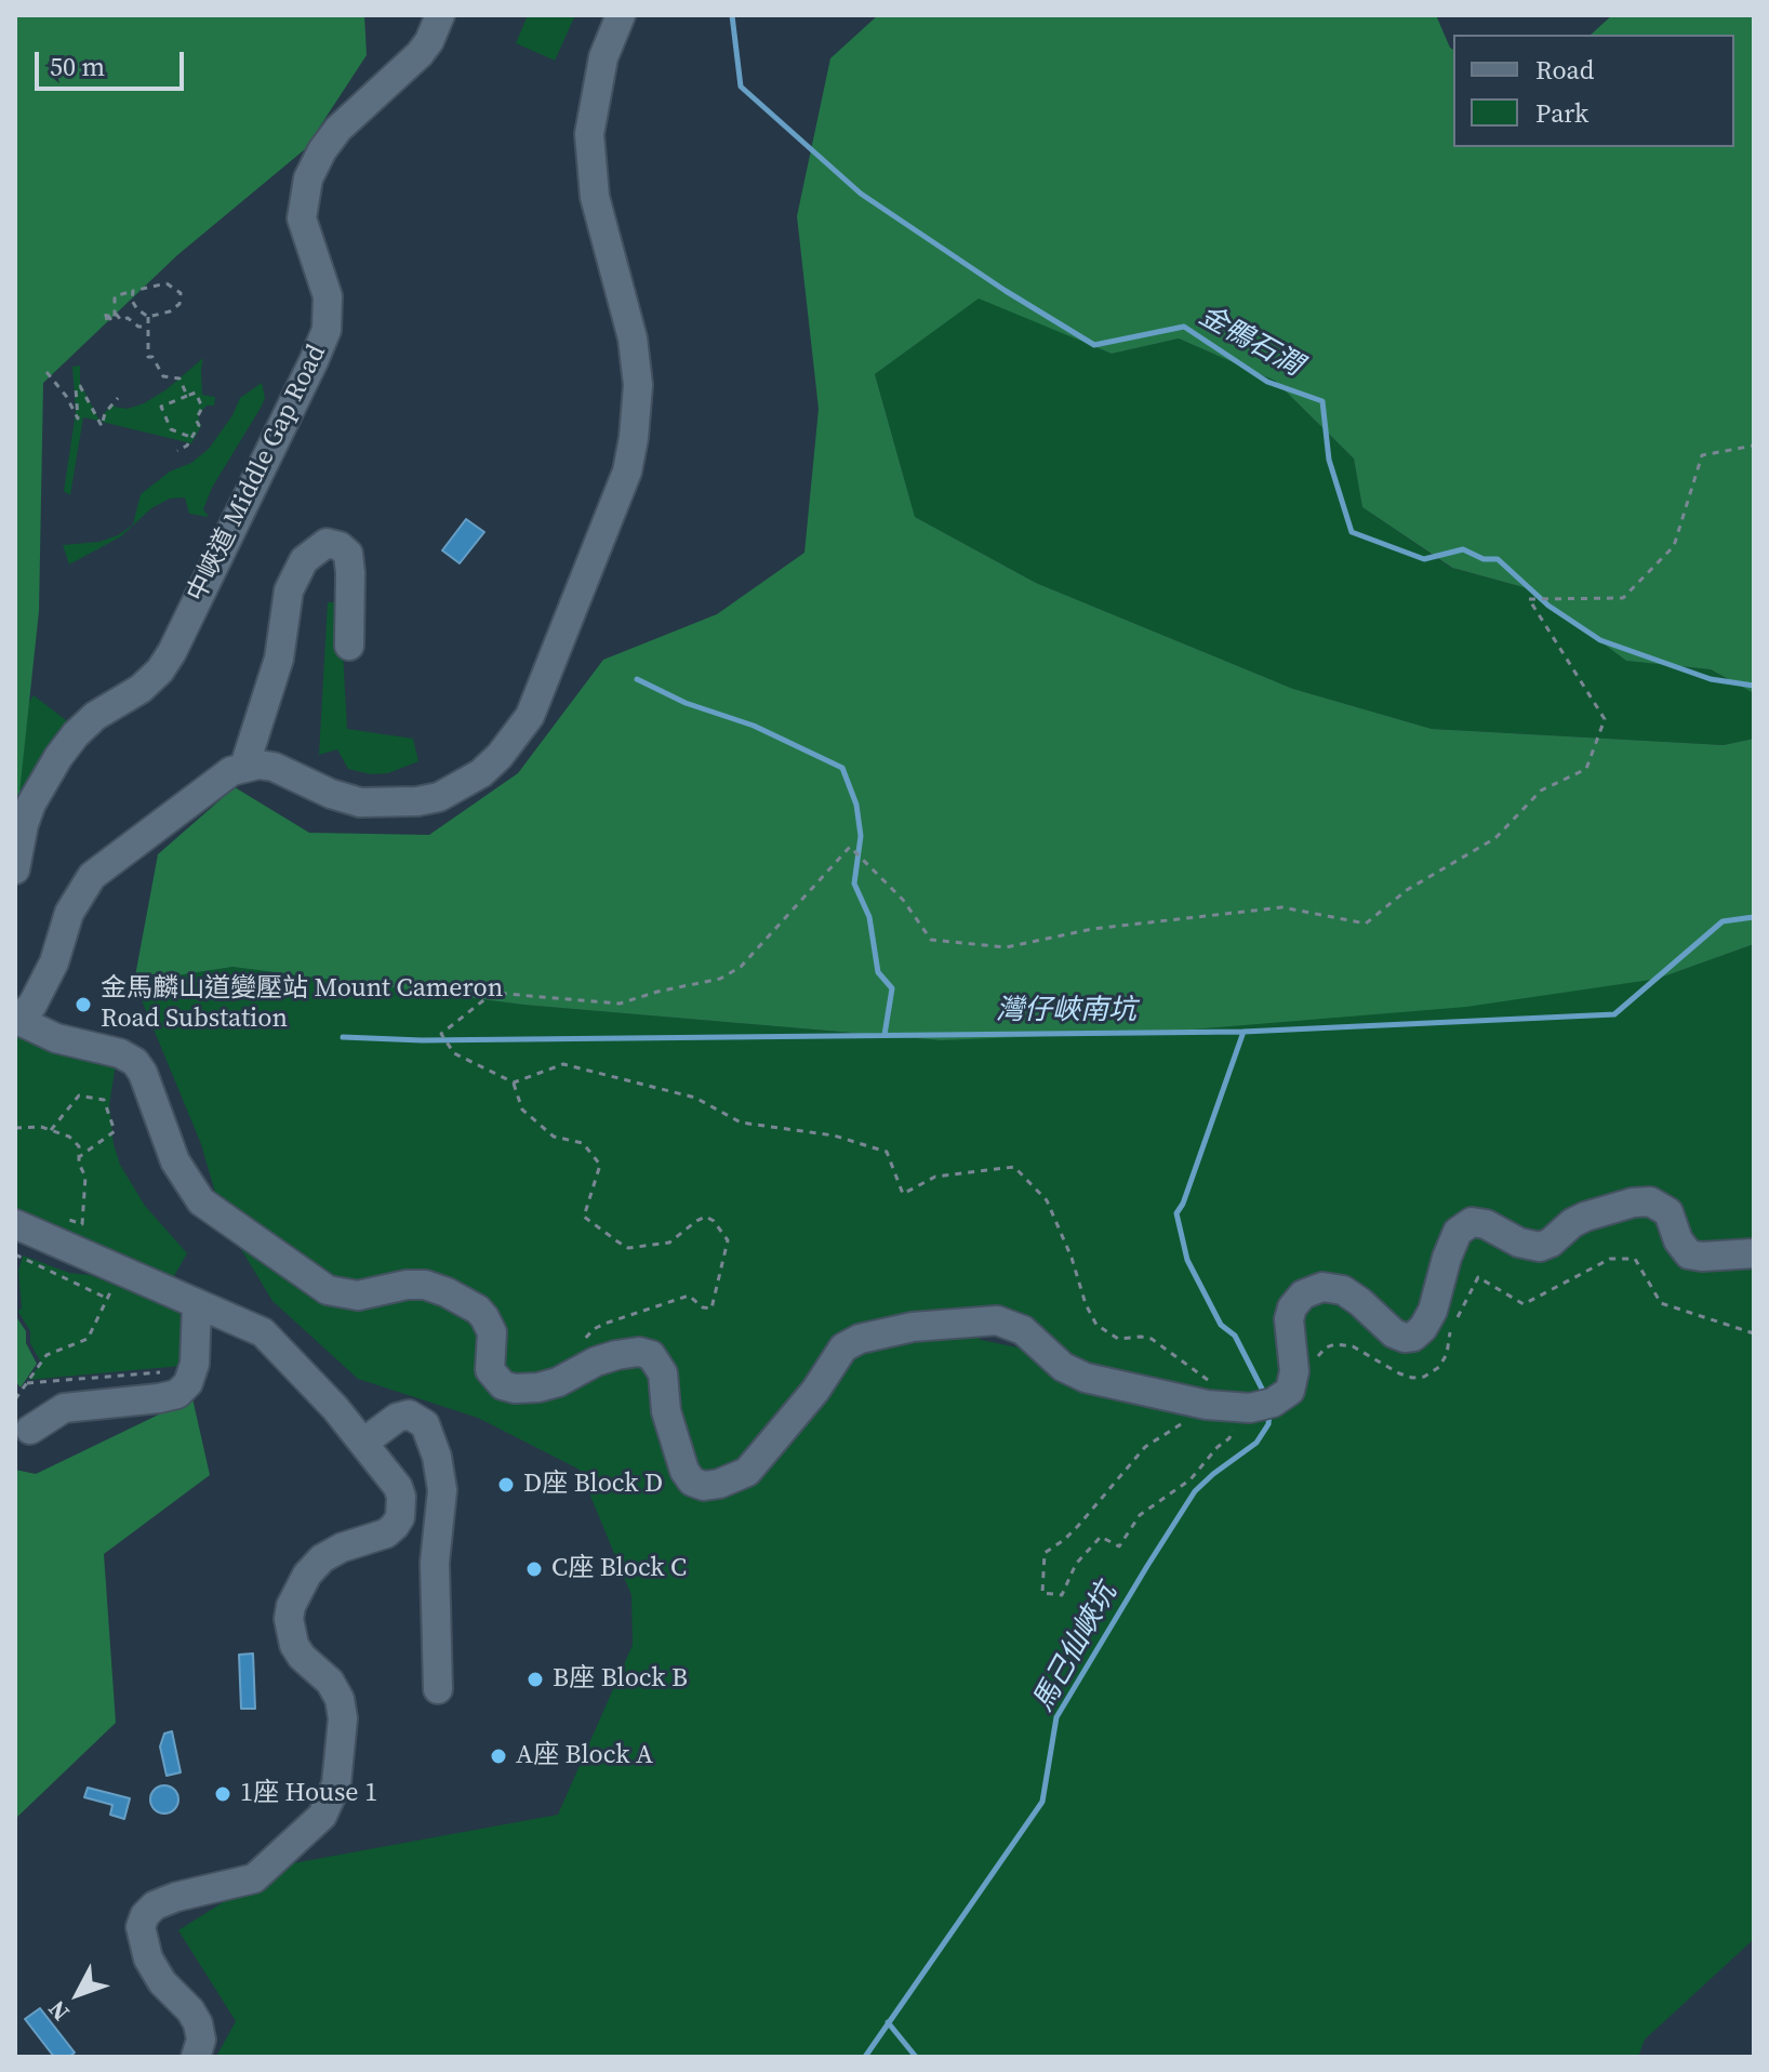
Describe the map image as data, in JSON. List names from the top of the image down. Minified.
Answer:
{"streets":{"street":["中峽道 Middle Gap Road"]},"water":["金鴨石澗","灣仔峽南坑","馬己仙峽坑"],"places":["金馬麟山道變壓站 Mount Cameron Road Substation","D座 Block D","C座 Block C","B座 Block B","A座 Block A","1座 House 1"],"legend":["Road","Park"],"scale_bar":"50 m","north":"bottom left"}
